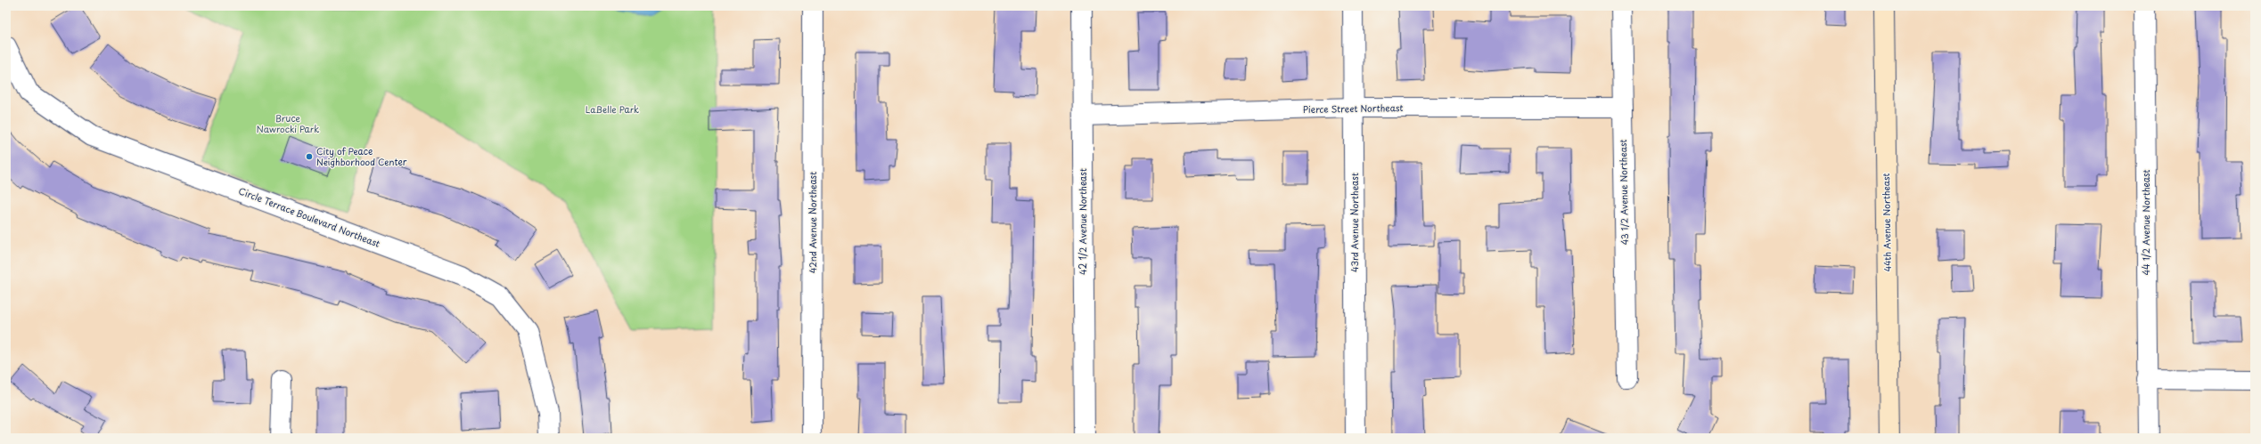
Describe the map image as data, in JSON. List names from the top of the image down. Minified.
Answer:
{"streets":{"street":["Pierce Street Northeast","43 1/2 Avenue Northeast","Circle Terrace Boulevard Northeast","42 1/2 Avenue Northeast","42nd Avenue Northeast","43rd Avenue Northeast","44th Avenue Northeast","44 1/2 Avenue Northeast"]},"crossings":[["Pierce Street Northeast","43 1/2 Avenue Northeast"],["Pierce Street Northeast","42 1/2 Avenue Northeast"],["Pierce Street Northeast","43rd Avenue Northeast"]],"parks":["LaBelle Park","Bruce Nawrocki Park"],"places":["City of Peace Neighborhood Center"]}
